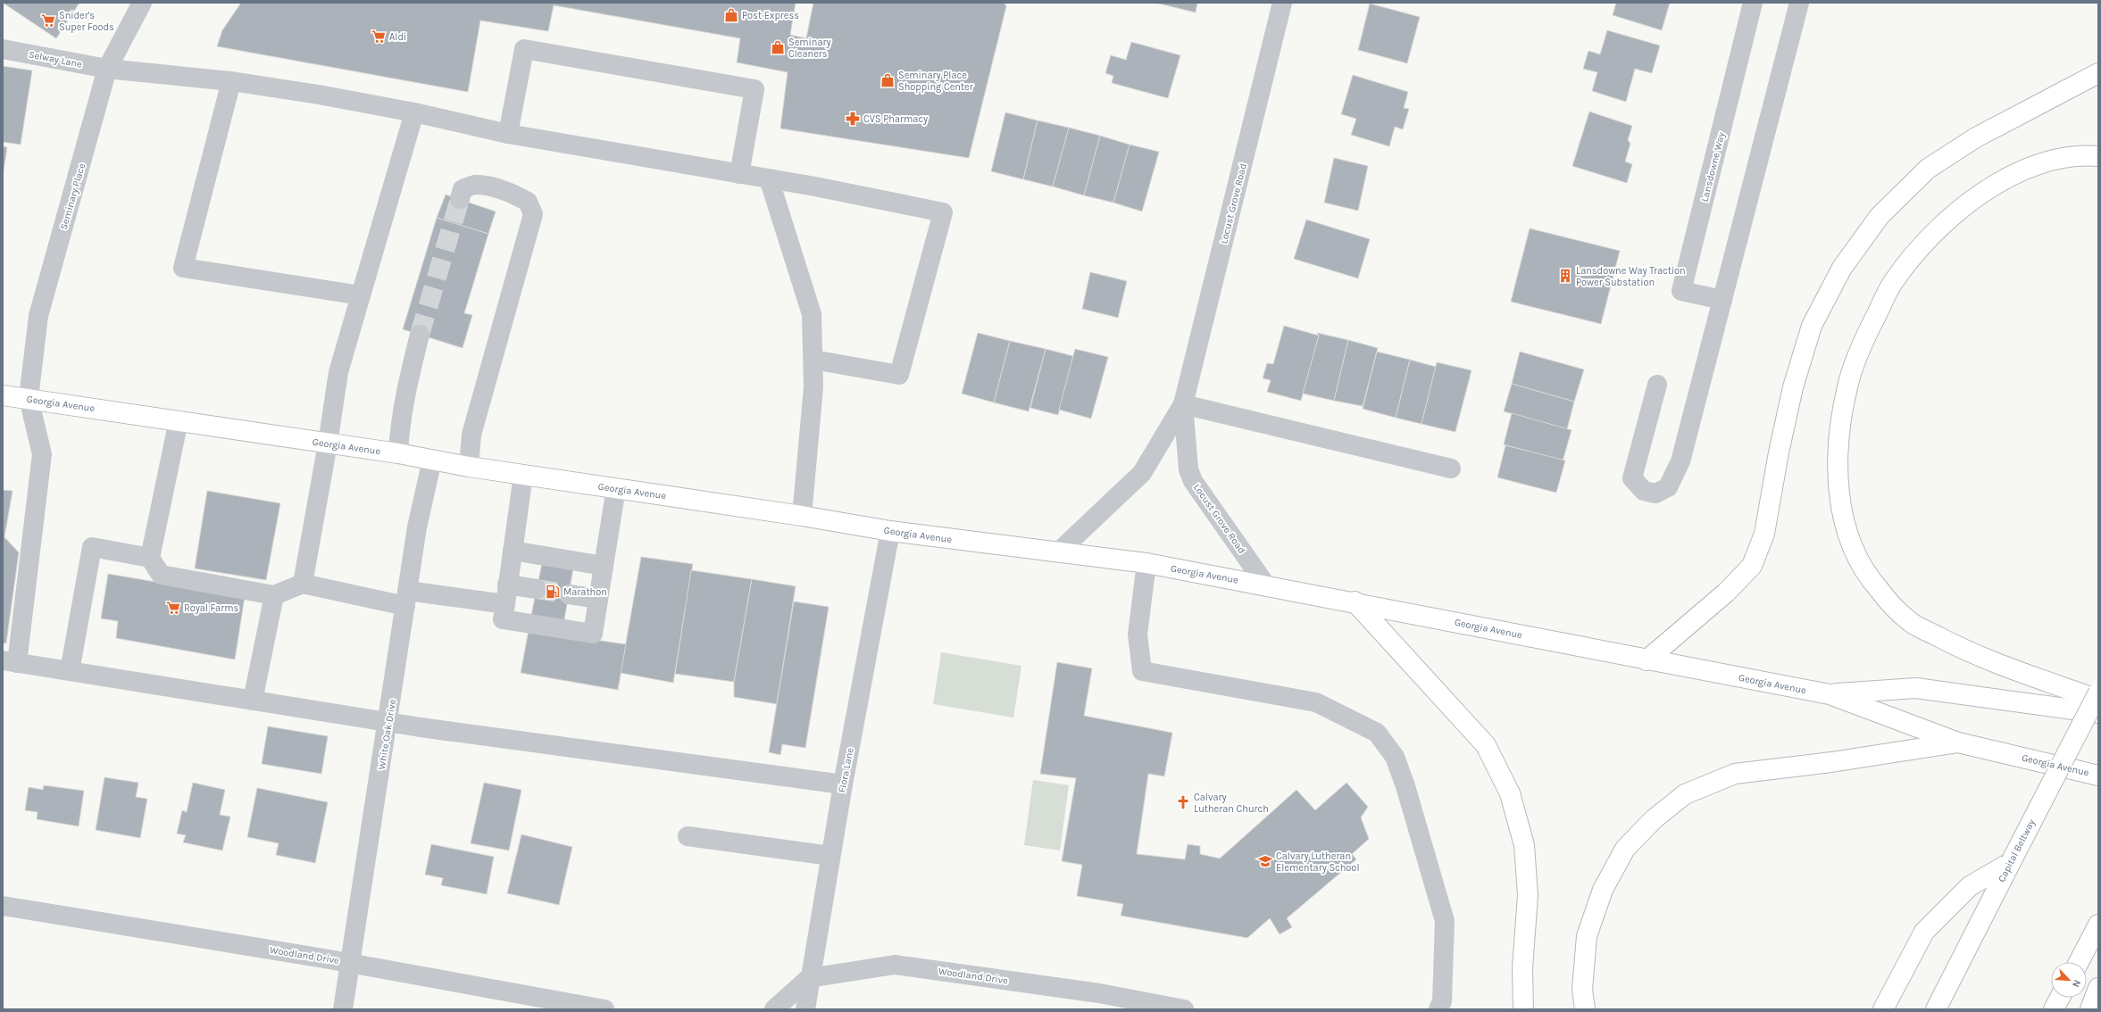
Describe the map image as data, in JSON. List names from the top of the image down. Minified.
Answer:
{"streets":{"main road":["Georgia Avenue","Capital Beltway"],"street":["Selway Lane","Lansdowne Way","Seminary Place","Locust Grove Road","White Oak Drive","Flora Lane","Woodland Drive"]},"crossings":[["Selway Lane","Seminary Place"],["Seminary Place","Georgia Avenue"],["Locust Grove Road","Georgia Avenue"],["Georgia Avenue","White Oak Drive"],["Georgia Avenue","Flora Lane"],["White Oak Drive","Woodland Drive"],["Flora Lane","Woodland Drive"]],"places":{"shop":["Post Express","Seminary Cleaners","Seminary Place Shopping Center"],"supermarket":["Snider's Super Foods","Aldi","Royal Farms"],"pharmacy":["CVS Pharmacy"],"building":["Lansdowne Way Traction Power Substation"],"fuel station":["Marathon"],"church":["Calvary Lutheran Church"],"school or university":["Calvary Lutheran Elementary School"]},"north":"bottom right"}
